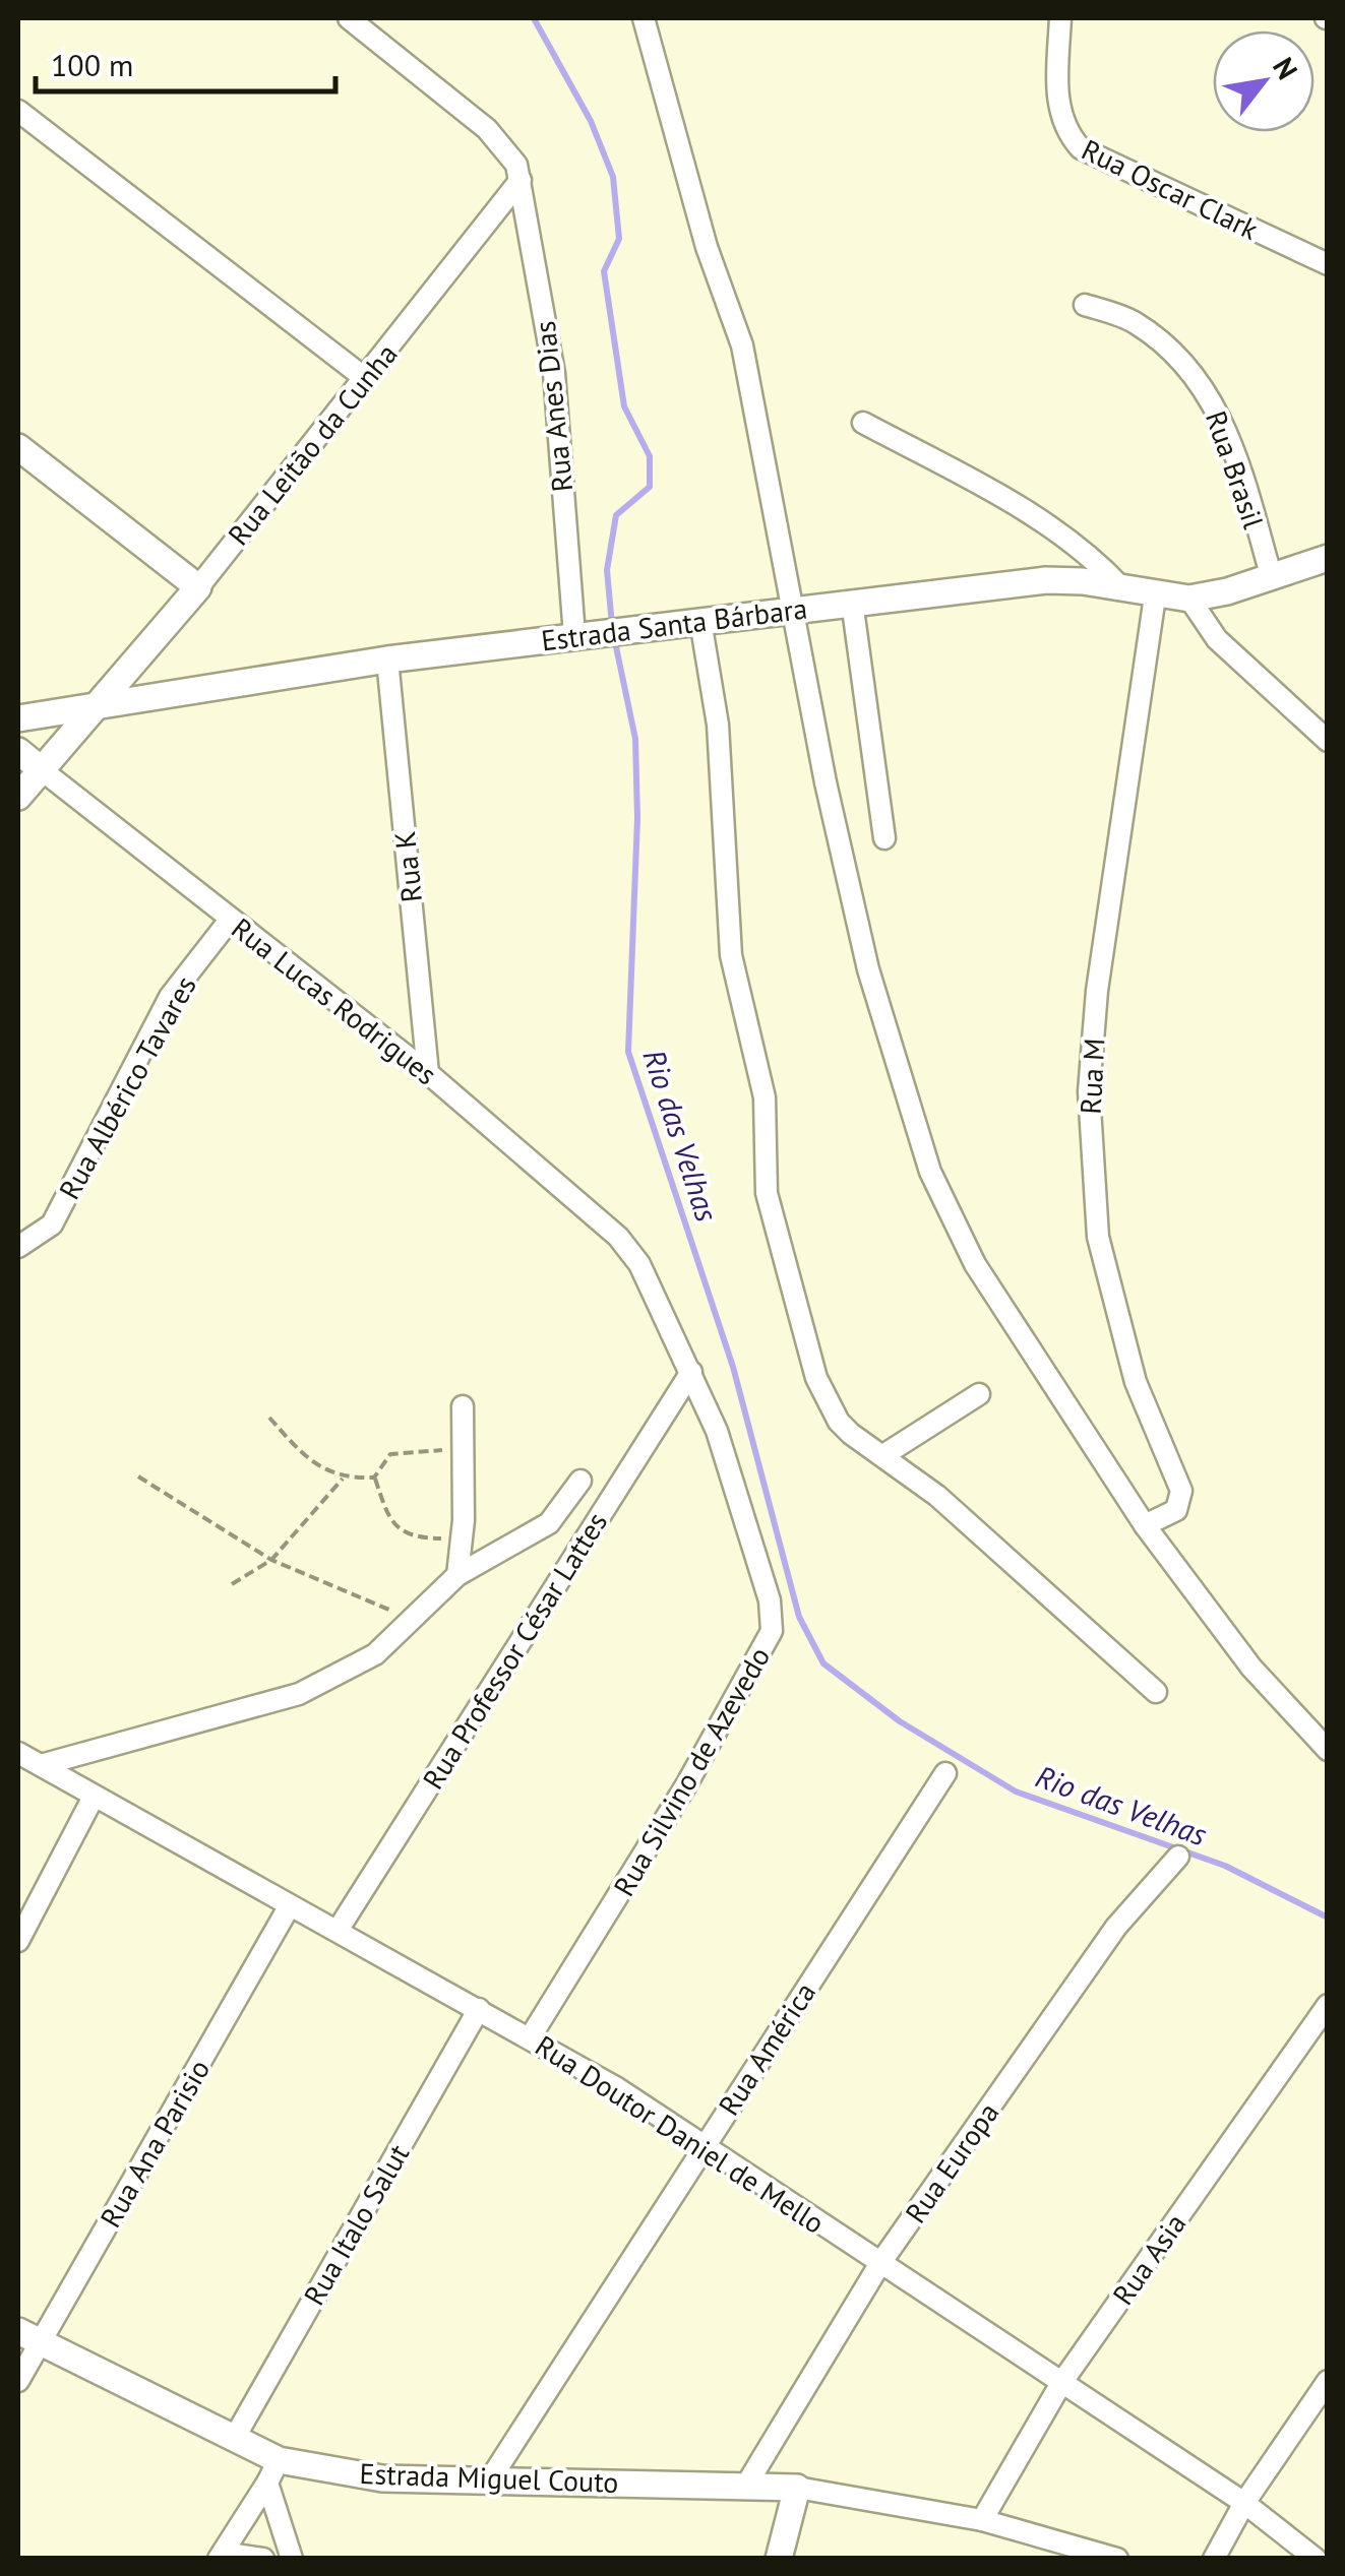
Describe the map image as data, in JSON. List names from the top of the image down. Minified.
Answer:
{"streets":{"street":["Rua Oscar Clark","Rua Anes Dias","Rua Leitão da Cunha","Rua Brasil","Estrada Santa Bárbara","Rua K","Rua Lucas Rodrigues","Rua M","Rua Albérico Tavares","Rua Professor César Lattes","Rua Silvino de Azevedo","Rua América","Rua Doutor Daniel de Mello","Rua Ana Parisio","Rua Europa","Rua Italo Salut","Rua Asia","Estrada Miguel Couto"]},"crossings":[["Rua Anes Dias","Rua Leitão da Cunha"],["Rua Anes Dias","Estrada Santa Bárbara"],["Rua Leitão da Cunha","Estrada Santa Bárbara"],["Rua Leitão da Cunha","Rua Lucas Rodrigues"],["Rua Brasil","Estrada Santa Bárbara"],["Estrada Santa Bárbara","Rua K"],["Estrada Santa Bárbara","Rua M"],["Rua K","Rua Lucas Rodrigues"],["Rua Lucas Rodrigues","Rua Albérico Tavares"],["Rua Lucas Rodrigues","Rua Silvino de Azevedo"],["Rua Professor César Lattes","Rua Silvino de Azevedo"],["Rua Professor César Lattes","Rua Doutor Daniel de Mello"],["Rua Silvino de Azevedo","Rua Doutor Daniel de Mello"],["Rua América","Rua Doutor Daniel de Mello"],["Rua América","Estrada Miguel Couto"],["Rua Doutor Daniel de Mello","Rua Ana Parisio"],["Rua Doutor Daniel de Mello","Rua Europa"],["Rua Doutor Daniel de Mello","Rua Italo Salut"],["Rua Doutor Daniel de Mello","Rua Asia"],["Rua Ana Parisio","Estrada Miguel Couto"],["Rua Europa","Estrada Miguel Couto"],["Rua Italo Salut","Estrada Miguel Couto"]],"water":["Rio das Velhas"],"scale_bar":"100 m","north":"top right"}
